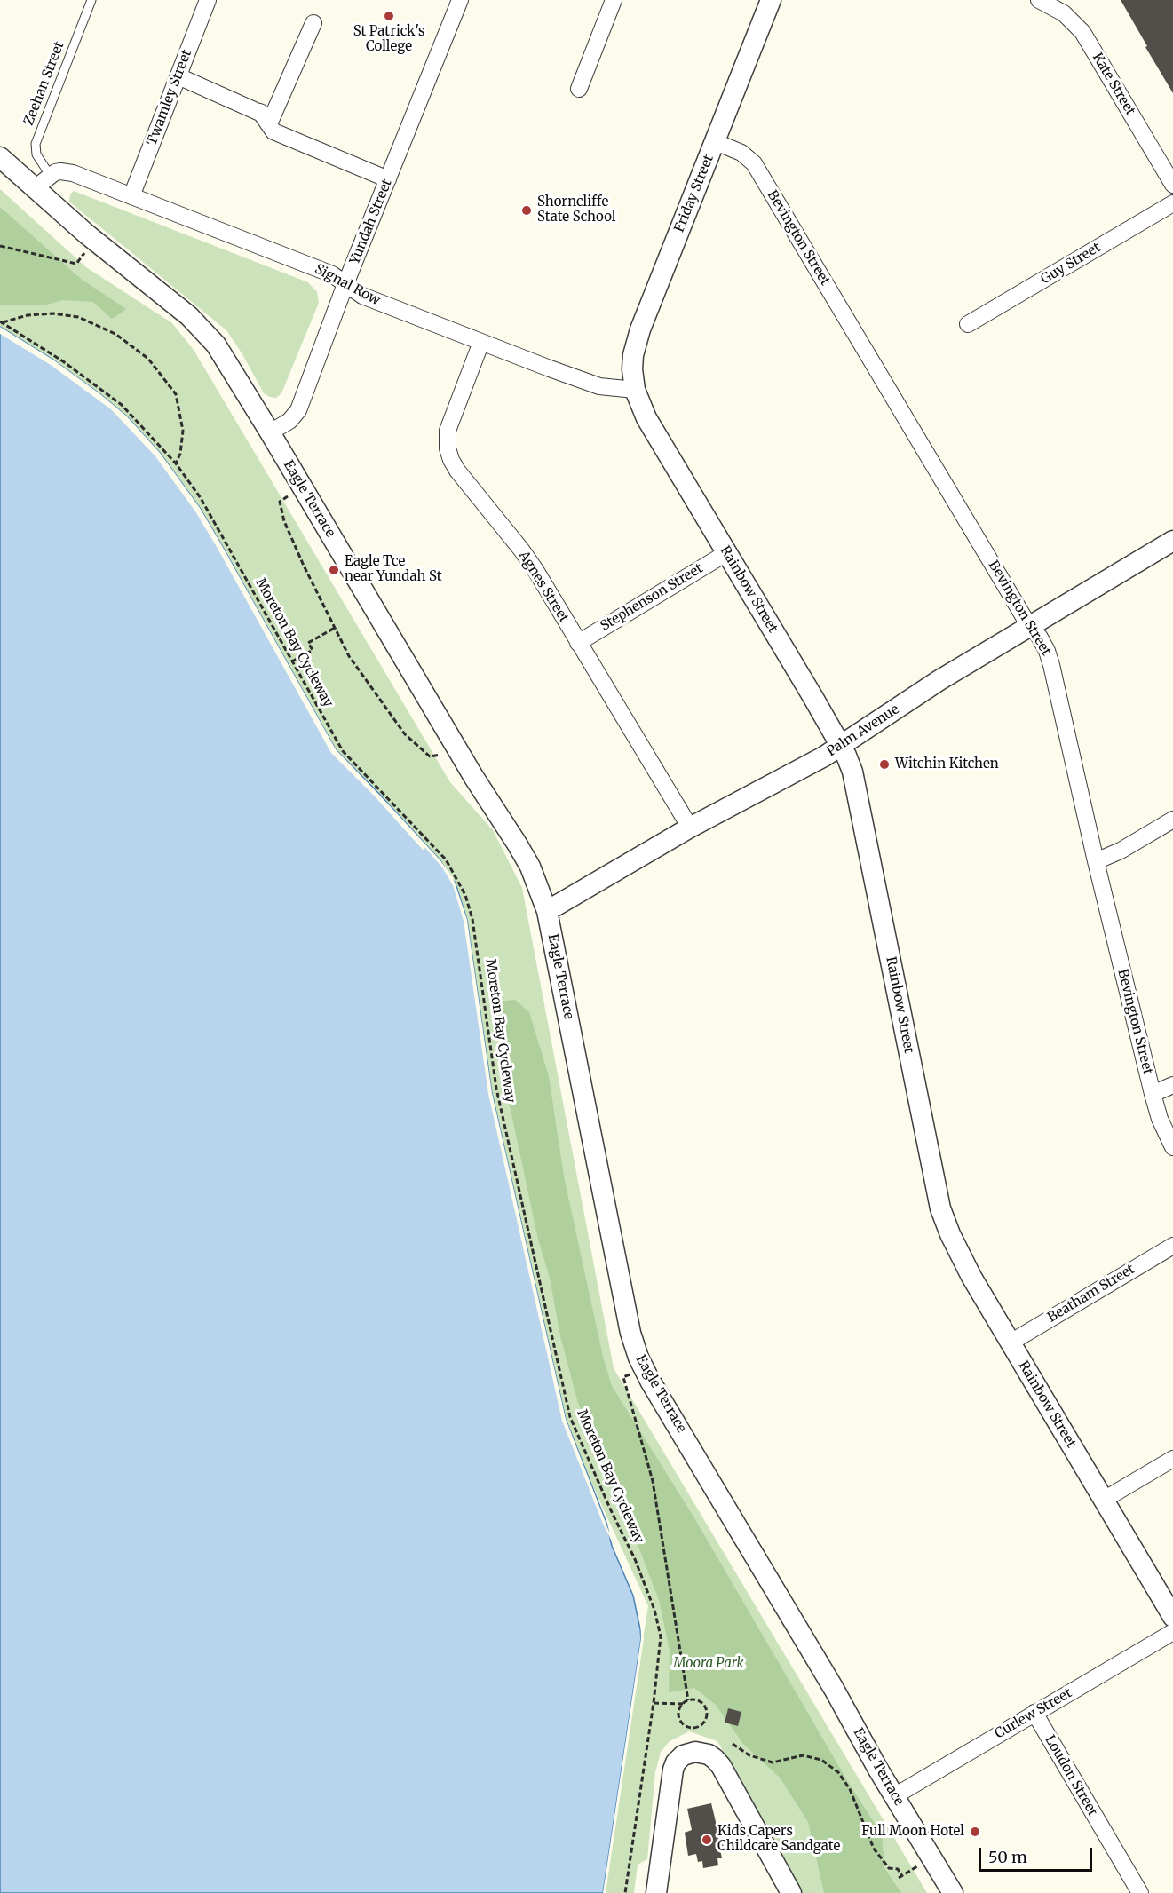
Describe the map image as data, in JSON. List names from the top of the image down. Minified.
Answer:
{"streets":{"street":["Kate Street","Twamley Street","Friday Street","Yundah Street","Bevington Street","Guy Street","Signal Row","Eagle Terrace","Agnes Street","Rainbow Street","Stephenson Street","Palm Avenue","Beatham Street","Curlew Street","Loudon Street"],"lane":["Zeehan Street"],"path":["Moreton Bay Cycleway"]},"crossings":[["Zeehan Street","Signal Row"],["Twamley Street","Signal Row"],["Friday Street","Bevington Street"],["Friday Street","Signal Row"],["Friday Street","Rainbow Street"],["Yundah Street","Signal Row"],["Yundah Street","Eagle Terrace"],["Bevington Street","Palm Avenue"],["Signal Row","Agnes Street"],["Signal Row","Rainbow Street"],["Eagle Terrace","Palm Avenue"],["Eagle Terrace","Curlew Street"],["Agnes Street","Stephenson Street"],["Agnes Street","Palm Avenue"],["Rainbow Street","Stephenson Street"],["Rainbow Street","Palm Avenue"],["Rainbow Street","Beatham Street"],["Curlew Street","Loudon Street"]],"parks":["Moora Park"],"places":["St Patrick's College","Shorncliffe State School","Eagle Tce near Yundah St","Witchin Kitchen","Full Moon Hotel","Kids Capers Childcare Sandgate"],"scale_bar":"50 m"}
